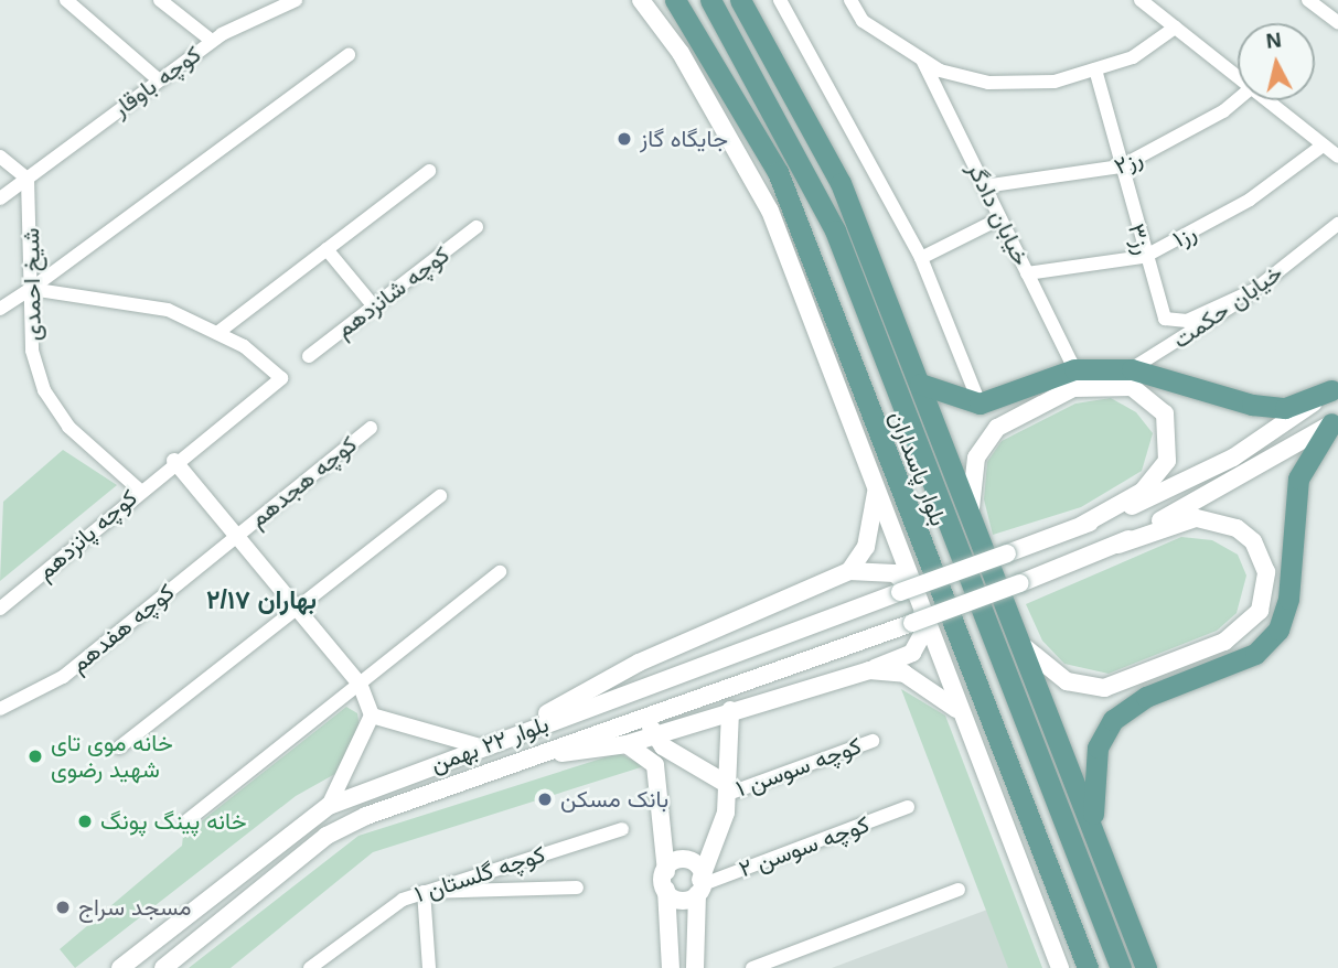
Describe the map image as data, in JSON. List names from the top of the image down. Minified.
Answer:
{"streets":{"main road":["بلوار پاسداران","بلوار ۲۲ بهمن"],"street":["کوچه باوقار","رز۲","خیابان دادگر","رز۱","رز۳","شیخ احمدی","کوچه شانزدهم","خیابان حکمت","کوچه هجدهم","کوچه پانزدهم","کوچه هفدهم","کوچه سوسن ۱","کوچه سوسن ۲","کوچه گلستان ۱"]},"crossings":[["کوچه باوقار","شیخ احمدی"],["رز۲","خیابان دادگر"],["رز۲","رز۳"],["خیابان دادگر","رز۱"],["رز۱","رز۳"],["رز۳","خیابان حکمت"],["شیخ احمدی","کوچه پانزدهم"],["کوچه هجدهم","کوچه هفدهم"]],"districts":["۲/۱۷ بهاران"],"places":["جایگاه گاز","خانه موی تای شهید رضوی","بانک مسکن","خانه پینگ پونگ","مسجد سراج"],"north":"top"}
